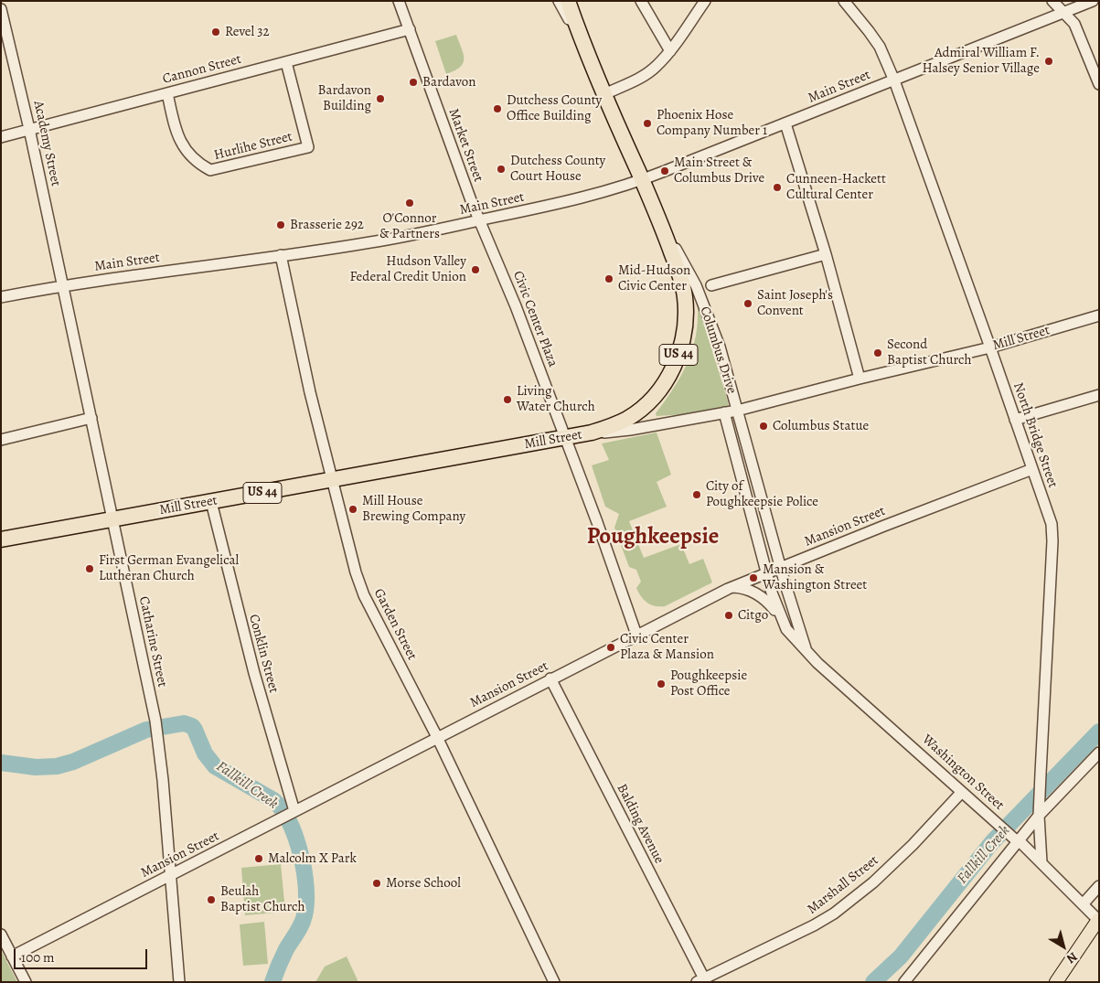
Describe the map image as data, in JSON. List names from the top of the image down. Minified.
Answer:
{"streets":{"highway":["Mill Street","Columbus Drive","US 44"],"street":["Cannon Street","Main Street","Academy Street","Market Street","Hurlihe Street","Civic Center Plaza","North Bridge Street","Mansion Street","Garden Street","Catharine Street","Conklin Street","Washington Street","Balding Avenue","Marshall Street"]},"crossings":[["Cannon Street","Academy Street"],["Cannon Street","Market Street"],["Cannon Street","Hurlihe Street"],["Main Street","Academy Street"],["Main Street","Market Street"],["Main Street","Civic Center Plaza"],["Main Street","Columbus Drive"],["Main Street","North Bridge Street"],["Main Street","Garden Street"],["Main Street","Catharine Street"],["Academy Street","Catharine Street"],["Market Street","Civic Center Plaza"],["Civic Center Plaza","Mill Street"],["Civic Center Plaza","Mansion Street"],["Mill Street","Columbus Drive"],["Mill Street","US 44"],["Mill Street","North Bridge Street"],["Mill Street","Garden Street"],["Mill Street","Catharine Street"],["Mill Street","Conklin Street"],["Columbus Drive","US 44"],["Columbus Drive","Mansion Street"],["Columbus Drive","Washington Street"],["North Bridge Street","Mansion Street"],["North Bridge Street","Washington Street"],["Mansion Street","Garden Street"],["Mansion Street","Catharine Street"],["Mansion Street","Conklin Street"],["Mansion Street","Washington Street"],["Mansion Street","Balding Avenue"],["Washington Street","Marshall Street"],["Balding Avenue","Marshall Street"]],"districts":["Poughkeepsie"],"water":["Fallkill Creek"],"places":["Revel 32","Admiral William F. Halsey Senior Village","Bardavon","Bardavon Building","Dutchess County Office Building","Phoenix Hose Company Number 1","Dutchess County Court House","Main Street & Columbus Drive","Cunneen-Hackett Cultural Center","O'Connor & Partners","Brasserie 292","Hudson Valley Federal Credit Union","Mid-Hudson Civic Center","Saint Joseph's Convent","Second Baptist Church","Living Water Church","Columbus Statue","City of Poughkeepsie Police","Mill House Brewing Company","First German Evangelical Lutheran Church","Mansion & Washington Street","Citgo","Civic Center Plaza & Mansion","Poughkeepsie Post Office","Malcolm X Park","Morse School","Beulah Baptist Church"],"scale_bar":"100 m","north":"bottom right"}
